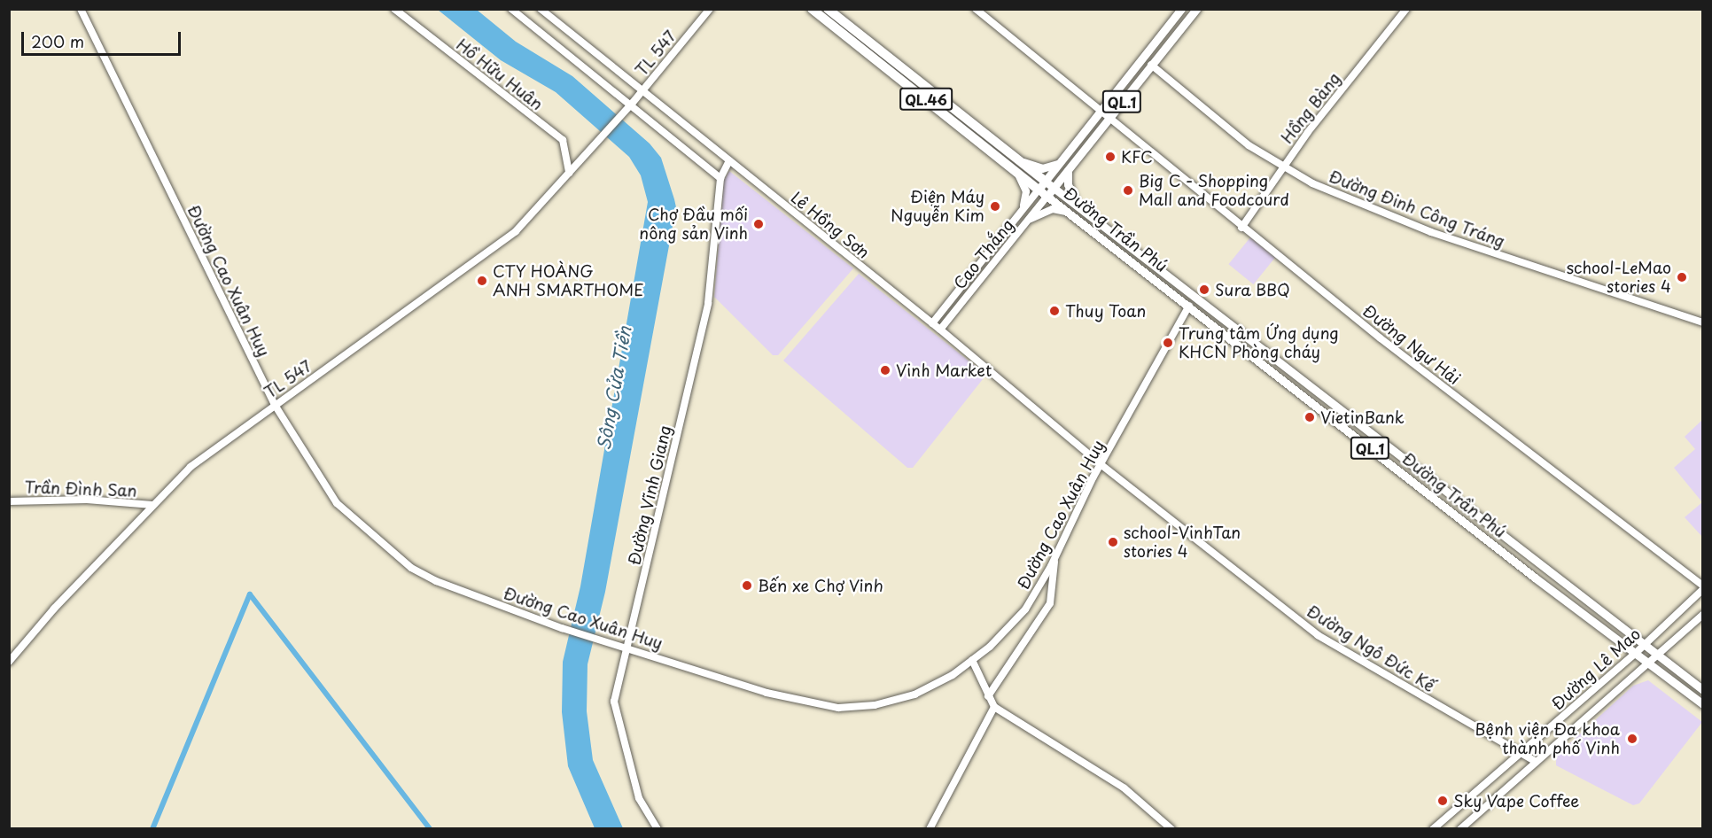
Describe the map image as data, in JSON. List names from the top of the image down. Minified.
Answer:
{"streets":{"highway":["QL.46"],"main road":["QL.1","Đường Trần Phú"],"street":["TL 547","Hồ Hữu Huân","Hồng Bàng","Đường Đinh Công Tráng","Lê Hồng Sơn","Cao Thắng","Đường Cao Xuân Huy","Đường Ngư Hải","Trần Đình San","Đường Vĩnh Giang","Đường Ngô Đức Kế","Đường Lê Mao"]},"crossings":[["TL 547","Hồ Hữu Huân"],["TL 547","Lê Hồng Sơn"],["TL 547","Đường Cao Xuân Huy"],["TL 547","Trần Đình San"],["QL.46","QL.1"],["QL.46","Đường Trần Phú"],["QL.46","Cao Thắng"],["QL.1","Đường Đinh Công Tráng"],["QL.1","Đường Trần Phú"],["QL.1","Cao Thắng"],["QL.1","Đường Ngư Hải"],["Hồng Bàng","Đường Đinh Công Tráng"],["Hồng Bàng","Đường Ngư Hải"],["Lê Hồng Sơn","Cao Thắng"],["Lê Hồng Sơn","Đường Cao Xuân Huy"],["Lê Hồng Sơn","Đường Vĩnh Giang"],["Lê Hồng Sơn","Đường Ngô Đức Kế"],["Đường Trần Phú","Cao Thắng"],["Đường Trần Phú","Đường Cao Xuân Huy"],["Đường Trần Phú","Đường Lê Mao"],["Đường Cao Xuân Huy","Đường Vĩnh Giang"],["Đường Cao Xuân Huy","Đường Ngô Đức Kế"],["Đường Ngư Hải","Đường Lê Mao"],["Đường Ngô Đức Kế","Đường Lê Mao"]],"water":["Sông Cửa Tiền"],"places":["KFC","Big C - Shopping Mall and Foodcourd","Điện Máy Nguyễn Kim","Chợ Đầu mối nông sản Vinh","school-LeMao stories 4","CTY HOÀNG ANH SMARTHOME","Sura BBQ","Thuy Toan","Trung tâm Ứng dụng KHCN Phòng cháy","Vinh Market","VietinBank","school-VinhTan stories 4","Bến xe Chợ Vinh","Bệnh viện Đa khoa thành phố Vinh","Sky Vape Coffee"],"scale_bar":"200 m"}
